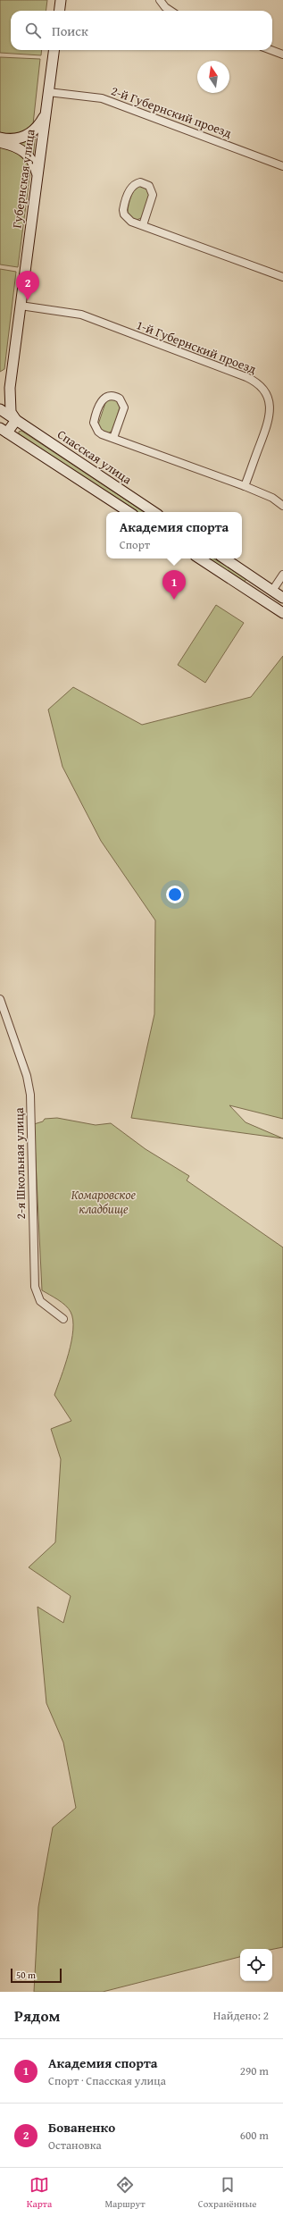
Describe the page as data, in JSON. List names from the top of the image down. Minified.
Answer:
{"streets":{"street":["2-й Губернский проезд","Губернская улица","1-й Губернский проезд","Спасская улица","2-я Школьная улица"]},"crossings":[["2-й Губернский проезд","Губернская улица"],["Губернская улица","1-й Губернский проезд"],["Губернская улица","Спасская улица"]],"parks":["Комаровское кладбище"],"scale_bar":"50 m","north":"top","page":{"search":"Поиск","pins":["2","1"],"popup":["Академия спорта","Спорт"],"scale":"50 m","heading":["Рядом","Найдено: 2"],"list":[{"mark":"1","name":"Академия спорта","note":"Спорт · Спасская улица","value":"290 m"},{"mark":"2","name":"Бованенко","note":"Остановка","value":"600 m"}],"nav":["Карта","Маршрут","Сохранённые"]}}
